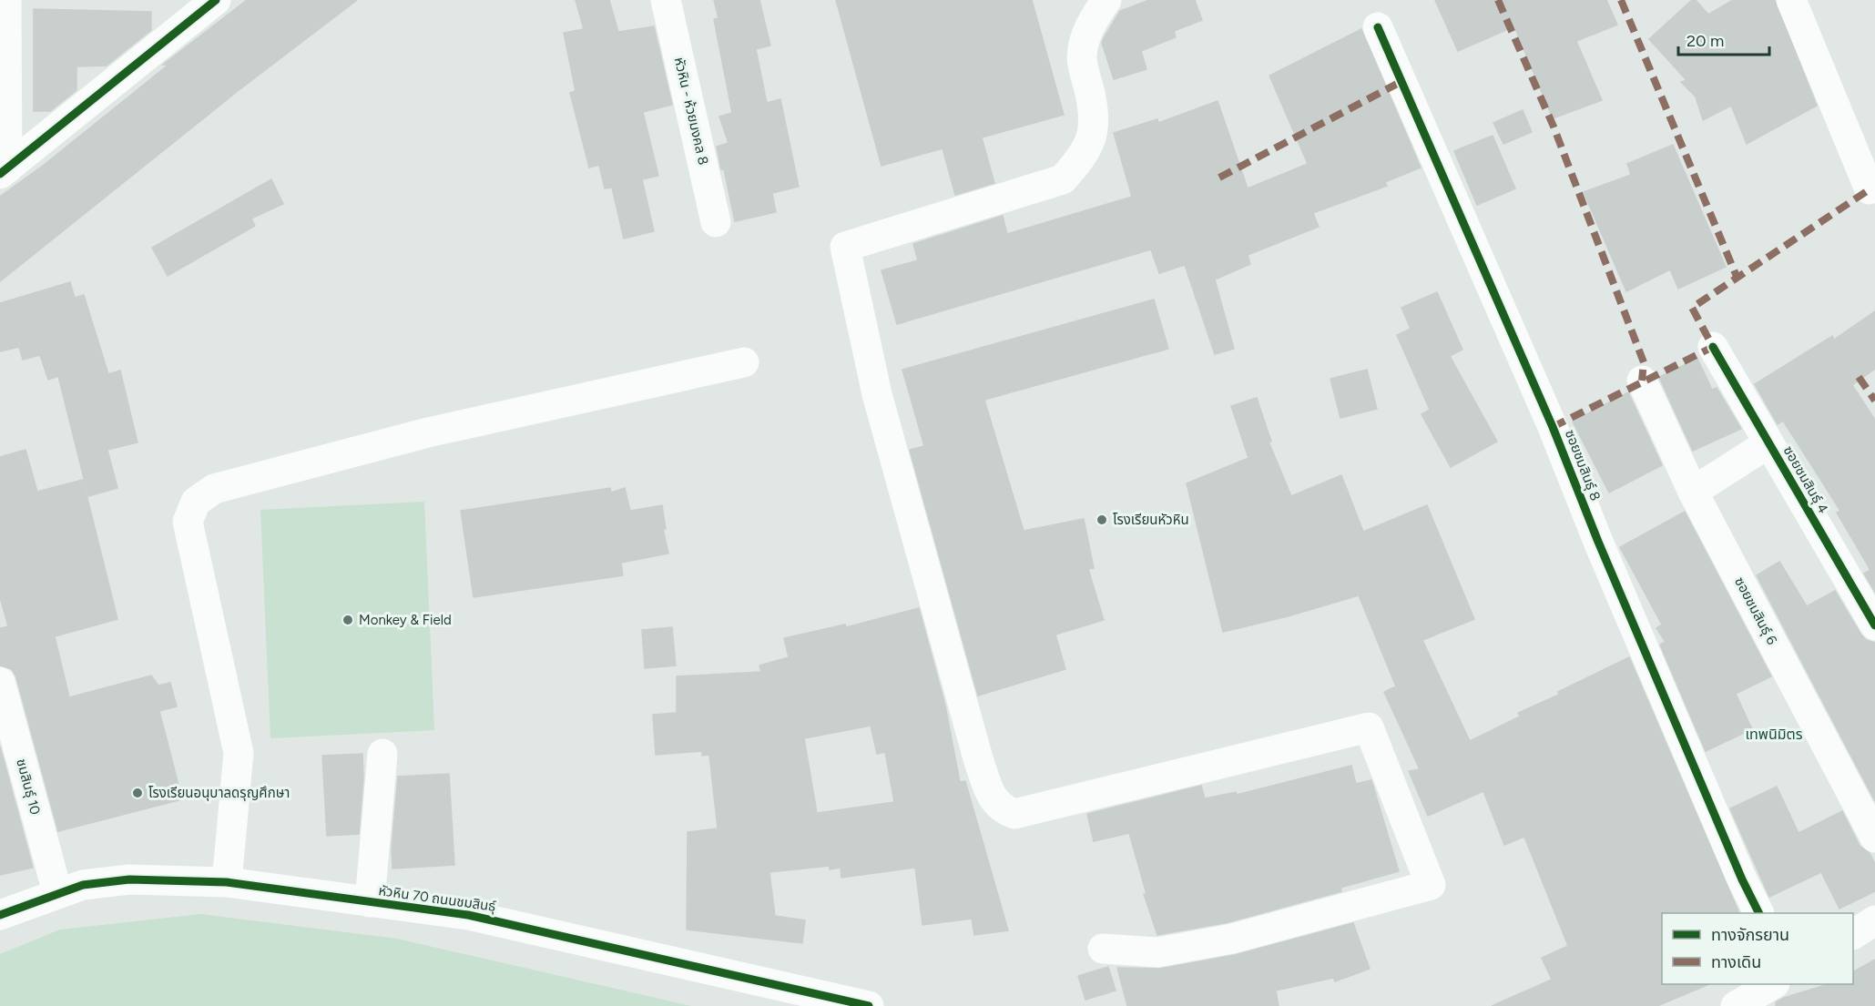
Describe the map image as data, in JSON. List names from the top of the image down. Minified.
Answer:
{"streets":{"street":["หัวหิน - ห้วยมงคล 8","ซอยชมสินธุ์ 8","ซอยชมสินธุ์ 4","ซอยชมสินธุ์ 6","ชมสินธุ์ 10","หัวหิน 70 ถนนชมสินธุ์"]},"crossings":[["ชมสินธุ์ 10","หัวหิน 70 ถนนชมสินธุ์"]],"districts":["เทพนิมิตร"],"places":["โรงเรียนหัวหิน","Monkey & Field","โรงเรียนอนุบาลดรุญศึกษา"],"legend":["ทางจักรยาน","ทางเดิน"],"scale_bar":"20 m"}
